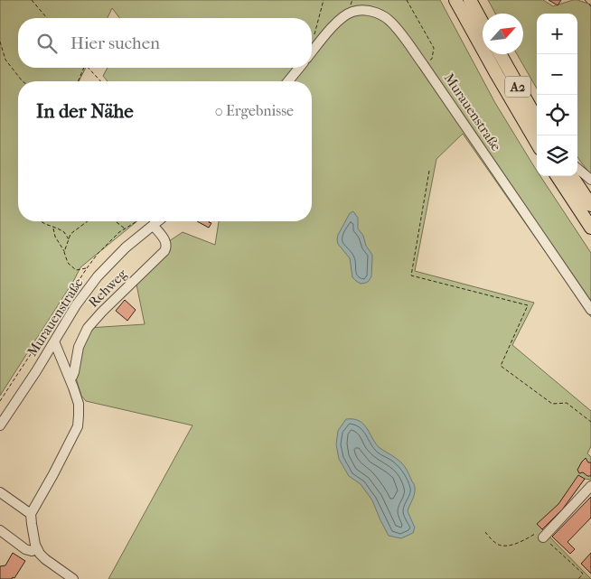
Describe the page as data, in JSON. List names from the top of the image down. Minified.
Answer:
{"streets":{"highway":["A2"],"street":["Murauenstraße","Rehweg"]},"crossings":[["Murauenstraße","Rehweg"]],"north":"top right","page":{"map_buttons":["+","−"],"search":"Hier suchen","heading":["In der Nähe","0 Ergebnisse"]}}
